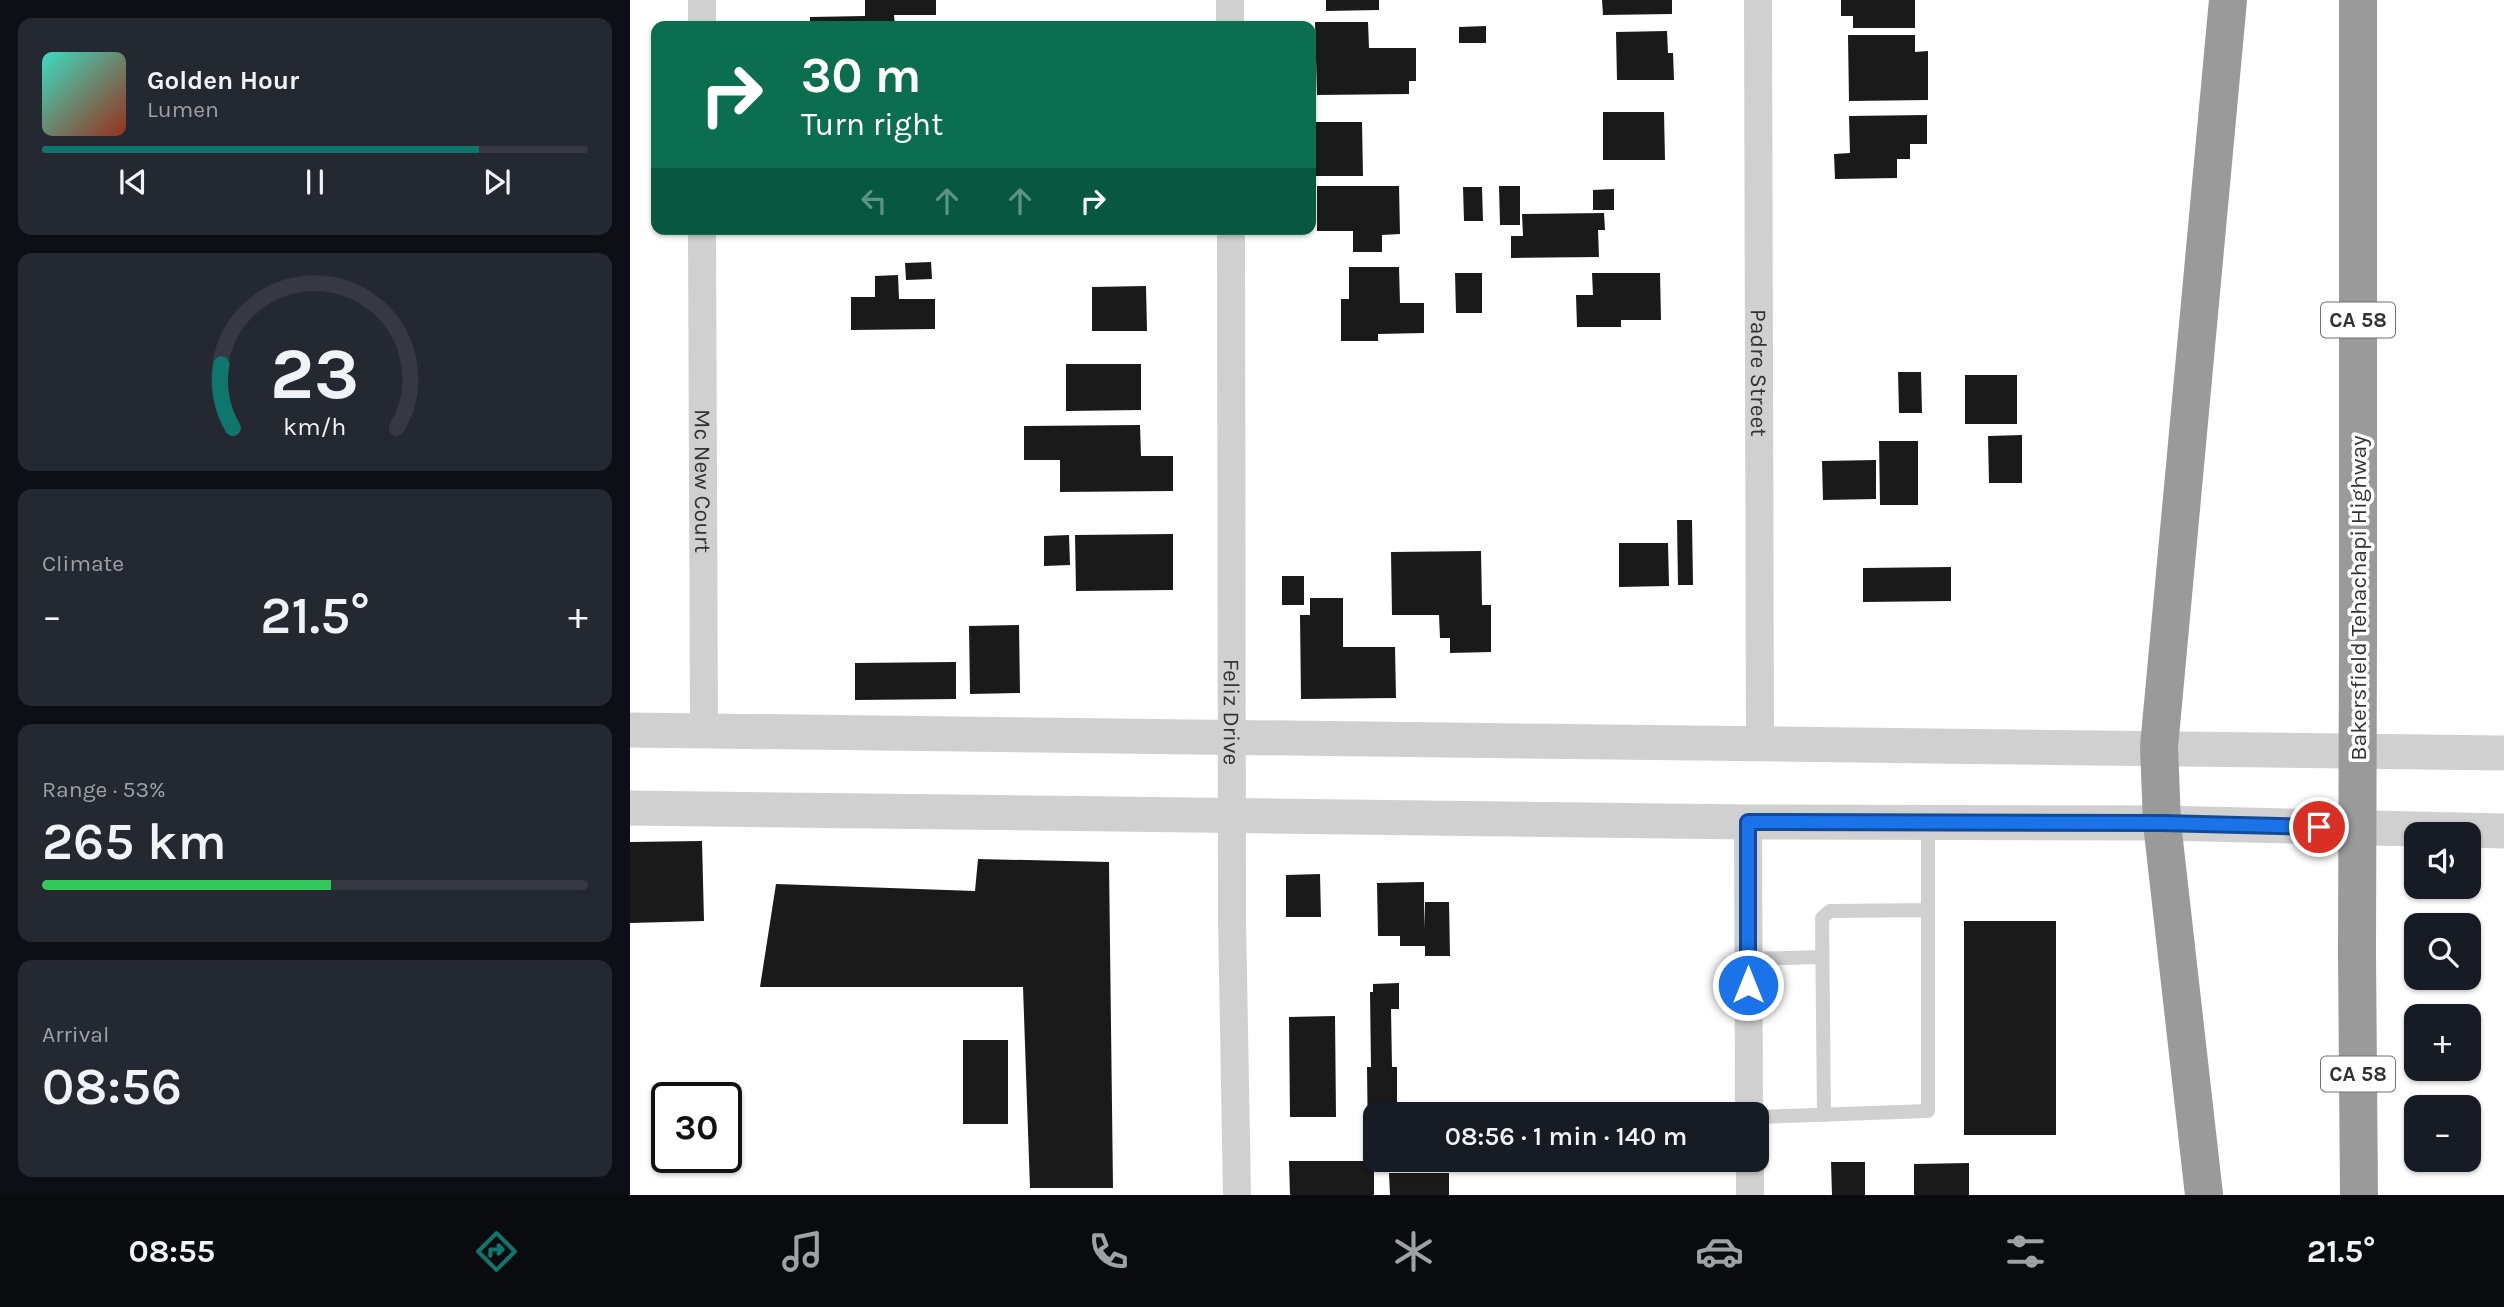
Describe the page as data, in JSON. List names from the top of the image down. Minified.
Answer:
{"streets":{"highway":["CA 58","Bakersfield Tehachapi Highway"],"street":["Padre Street","Mc New Court","Feliz Drive"]},"page":{"turn":["30 m","Turn right"],"song":["Golden Hour","Lumen"],"tile":["Climate",["Range · 53%","265 km"],["Arrival","08:56"]],"heat":["−","21.5°","+"],"map_buttons":["+","−"],"limit":"30","trip":"08:56 · 1 min · 140 m","tabs":["08:55","21.5°"],"gauge":["23","km/h"]}}
